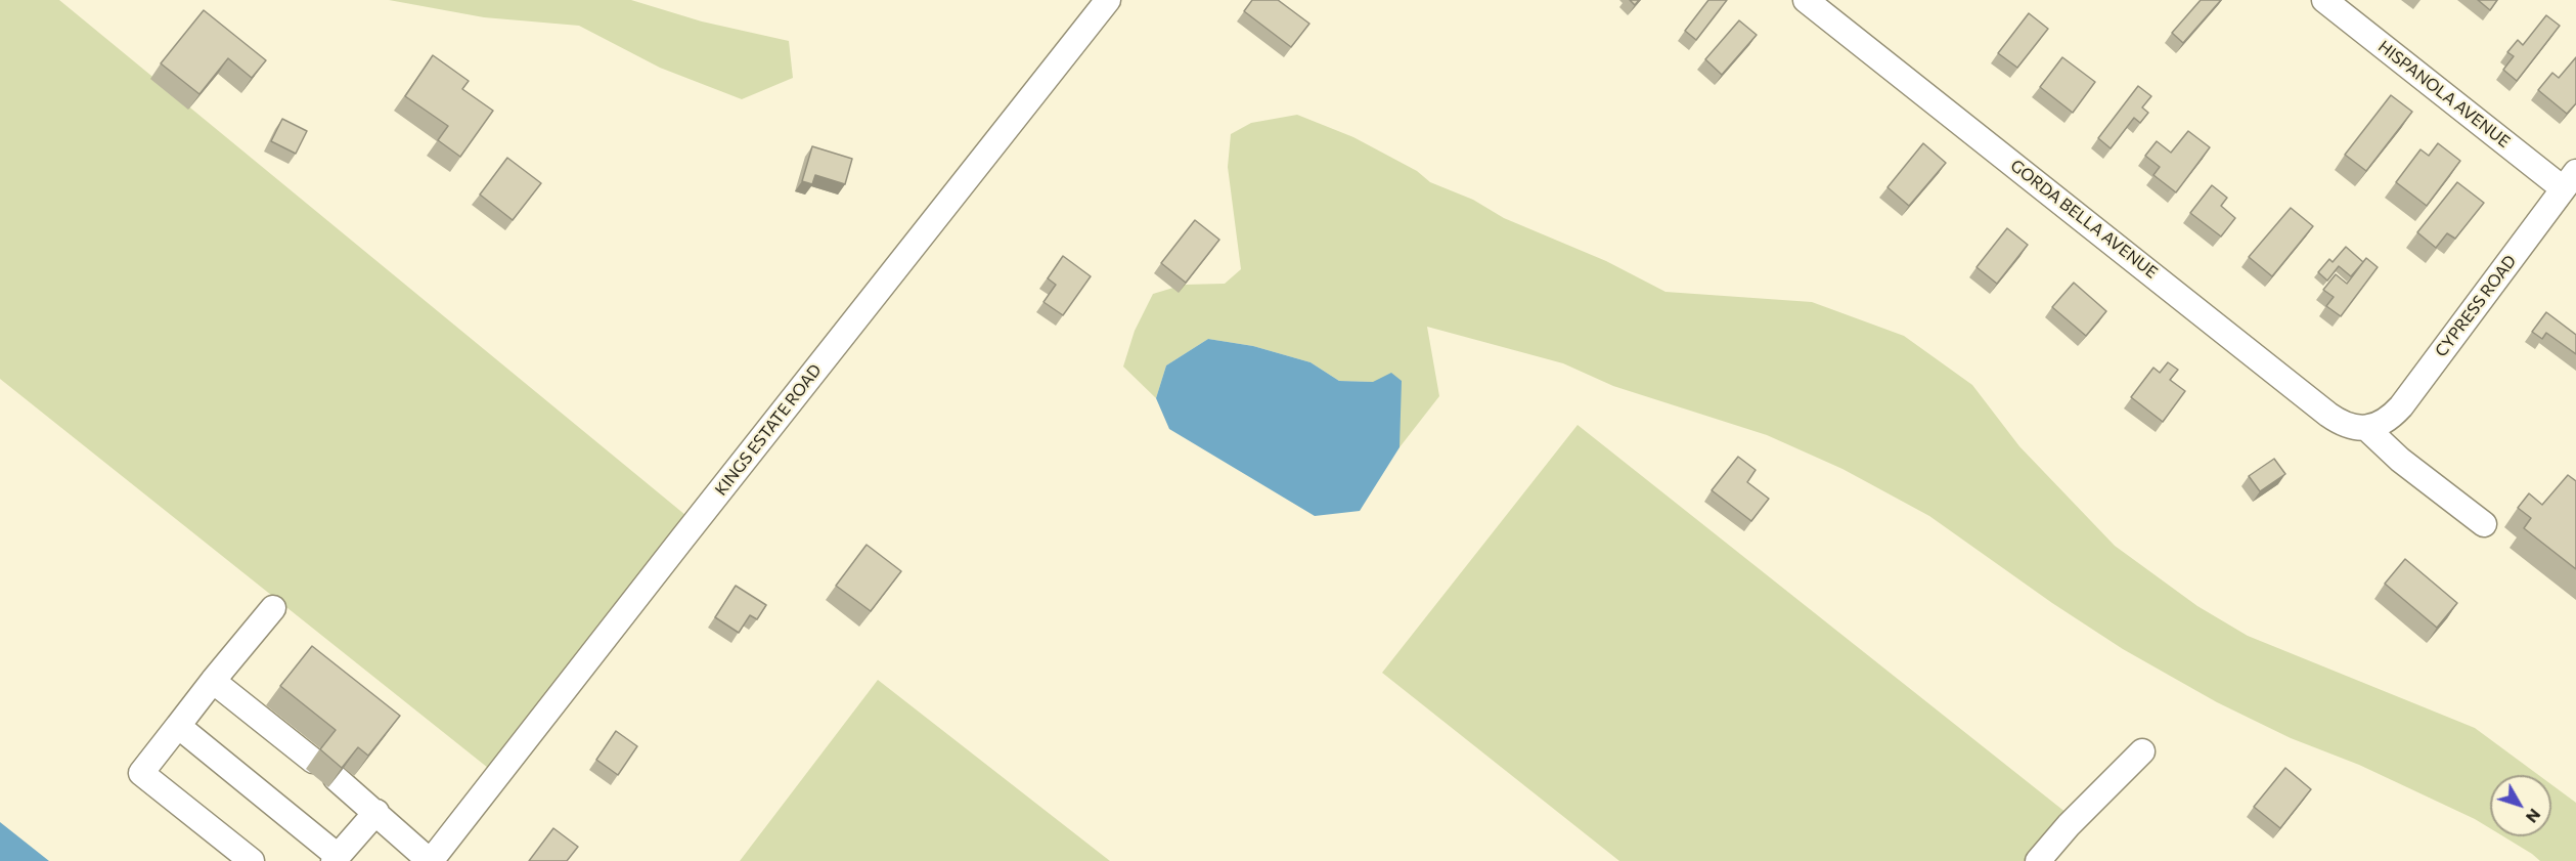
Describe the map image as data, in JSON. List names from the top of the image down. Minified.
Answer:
{"streets":{"street":["HISPANOLA AVENUE","GORDA BELLA AVENUE","CYPRESS ROAD","KINGS ESTATE ROAD"]},"crossings":[["HISPANOLA AVENUE","CYPRESS ROAD"],["GORDA BELLA AVENUE","CYPRESS ROAD"]],"north":"bottom right"}
